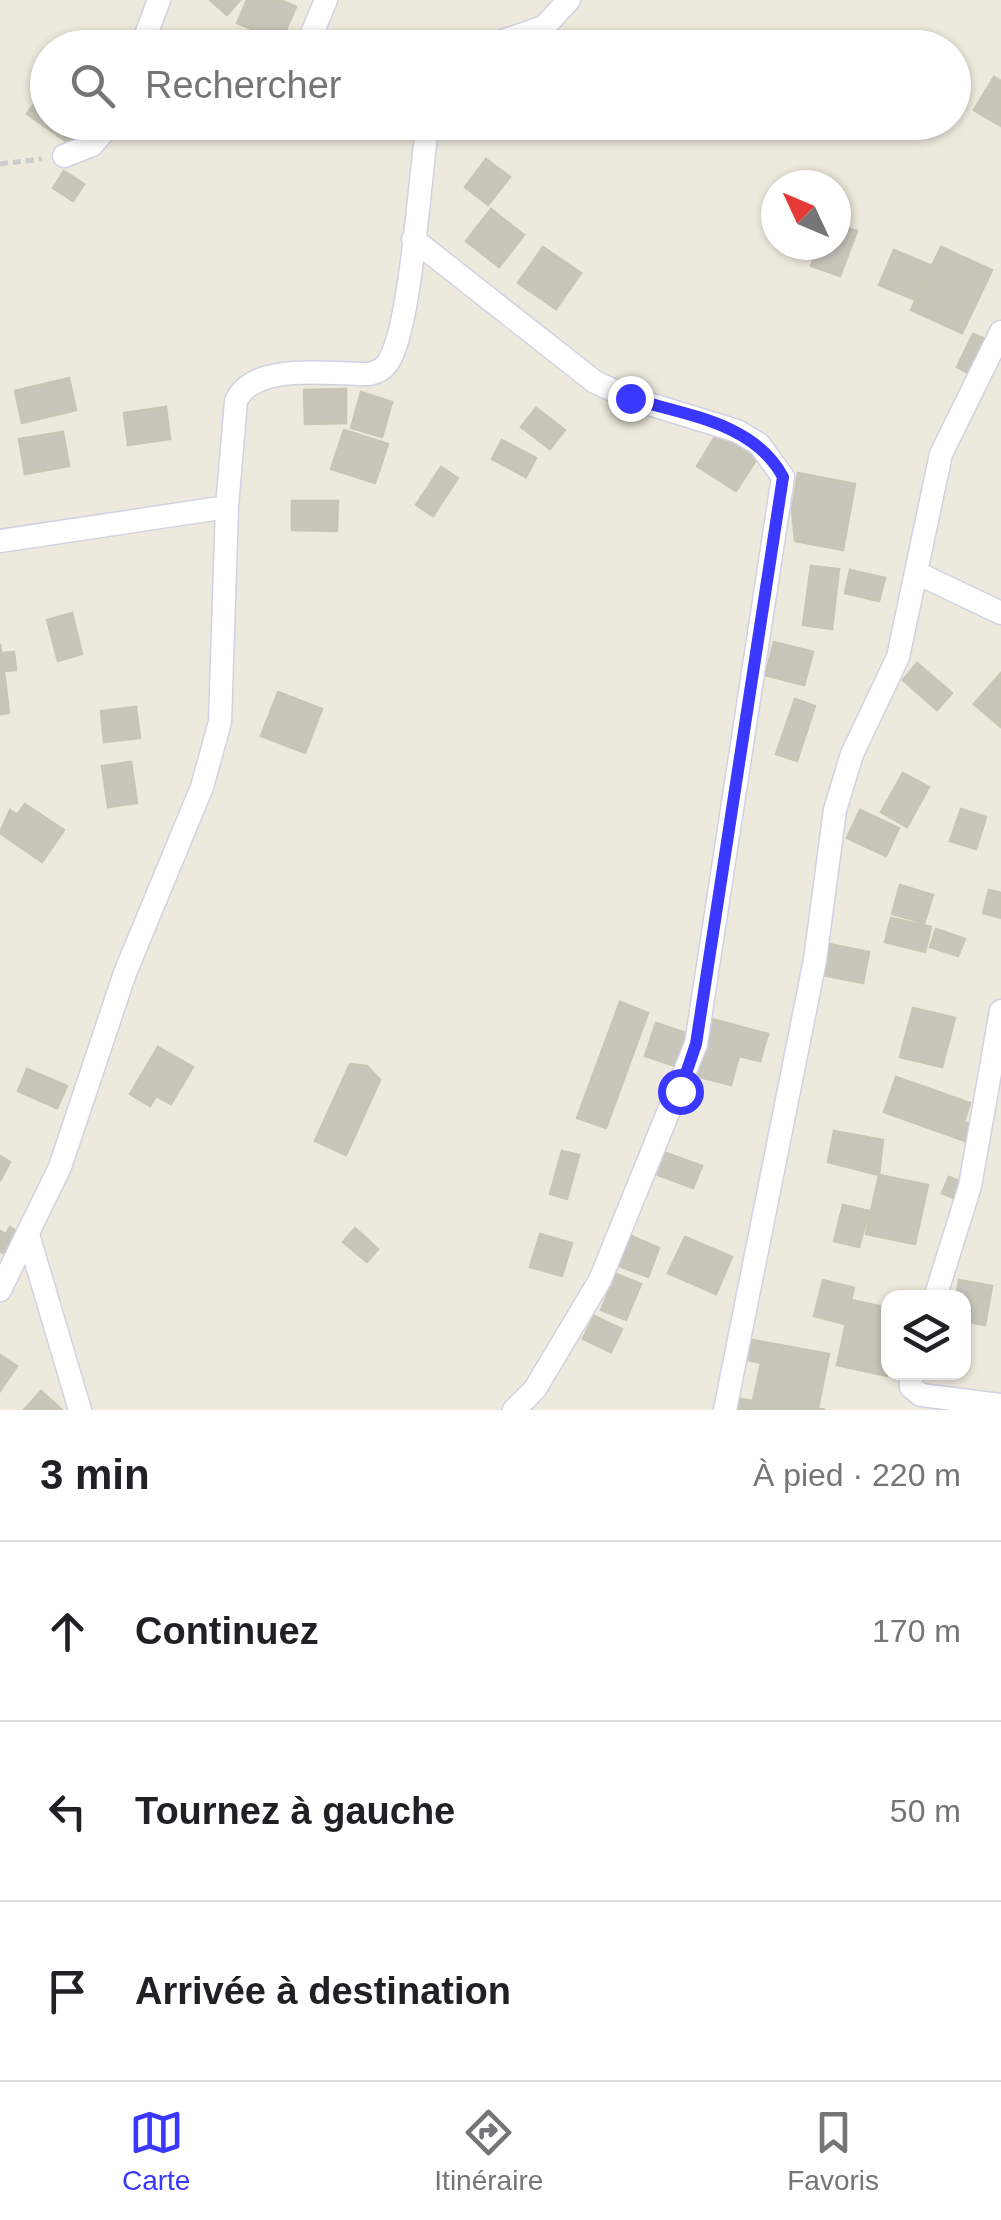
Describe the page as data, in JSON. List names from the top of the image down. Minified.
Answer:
{"north":"top left","page":{"search":"Rechercher","heading":["3 min","À pied · 220 m"],"list":[["Continuez","170 m"],["Tournez à gauche","50 m"],"Arrivée à destination"],"nav":["Carte","Itinéraire","Favoris"]}}
